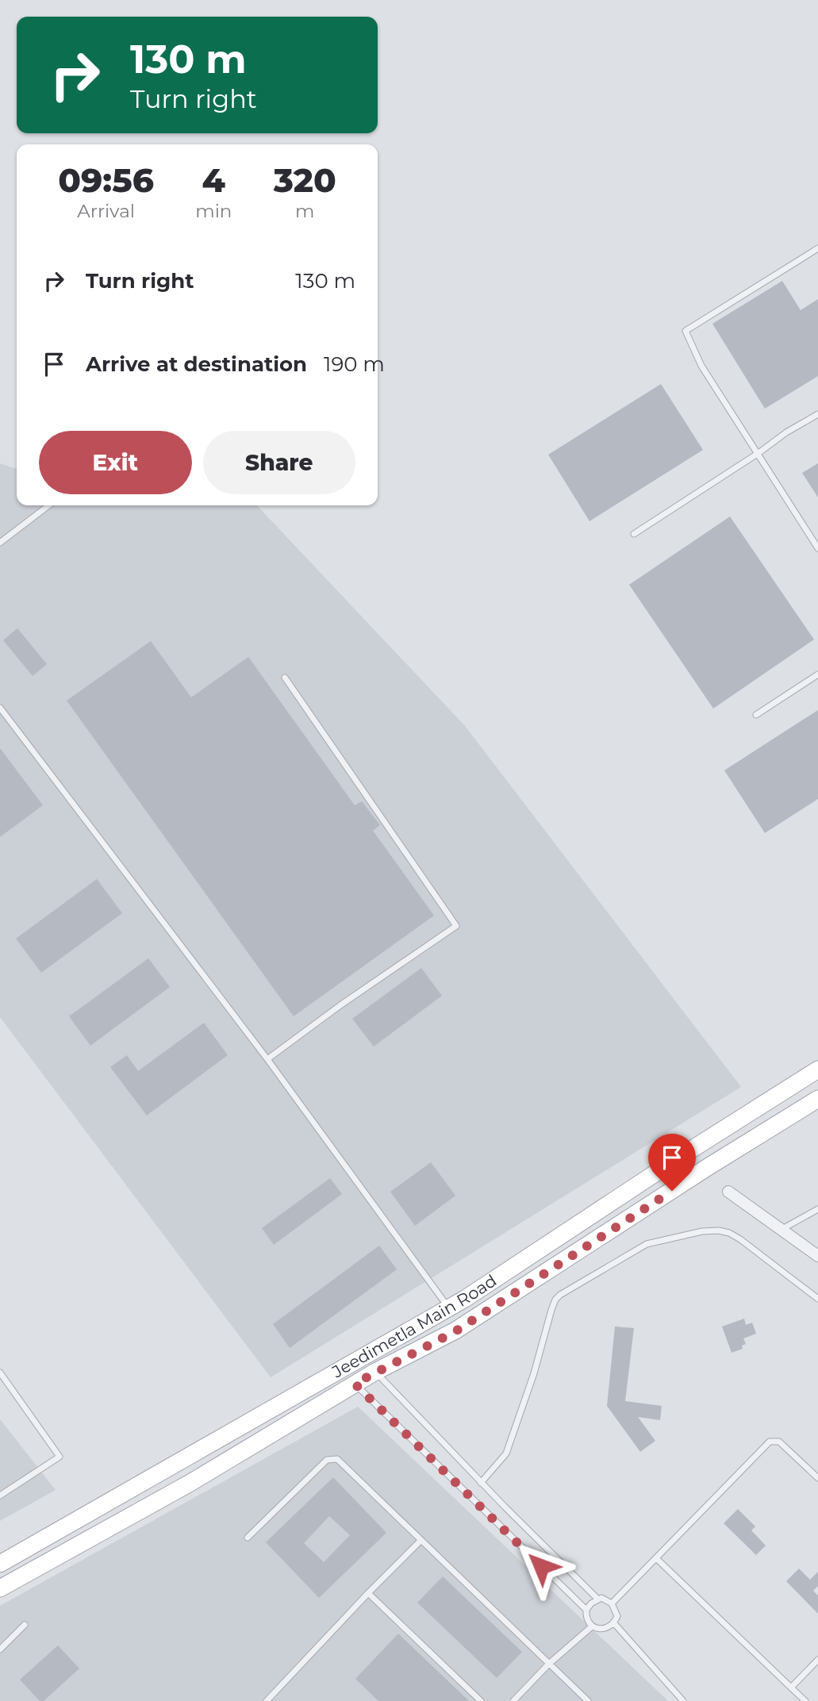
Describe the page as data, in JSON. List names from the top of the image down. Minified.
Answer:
{"streets":{"main road":["Jeedimetla Main Road"]},"page":{"turn":["130 m","Turn right"],"eta":["09:56","Arrival","4","min","320","m"],"list":[{"name":"Turn right","value":"130 m"},{"name":"Arrive at destination","value":"190 m"}],"buttons":["Exit","Share"]}}
